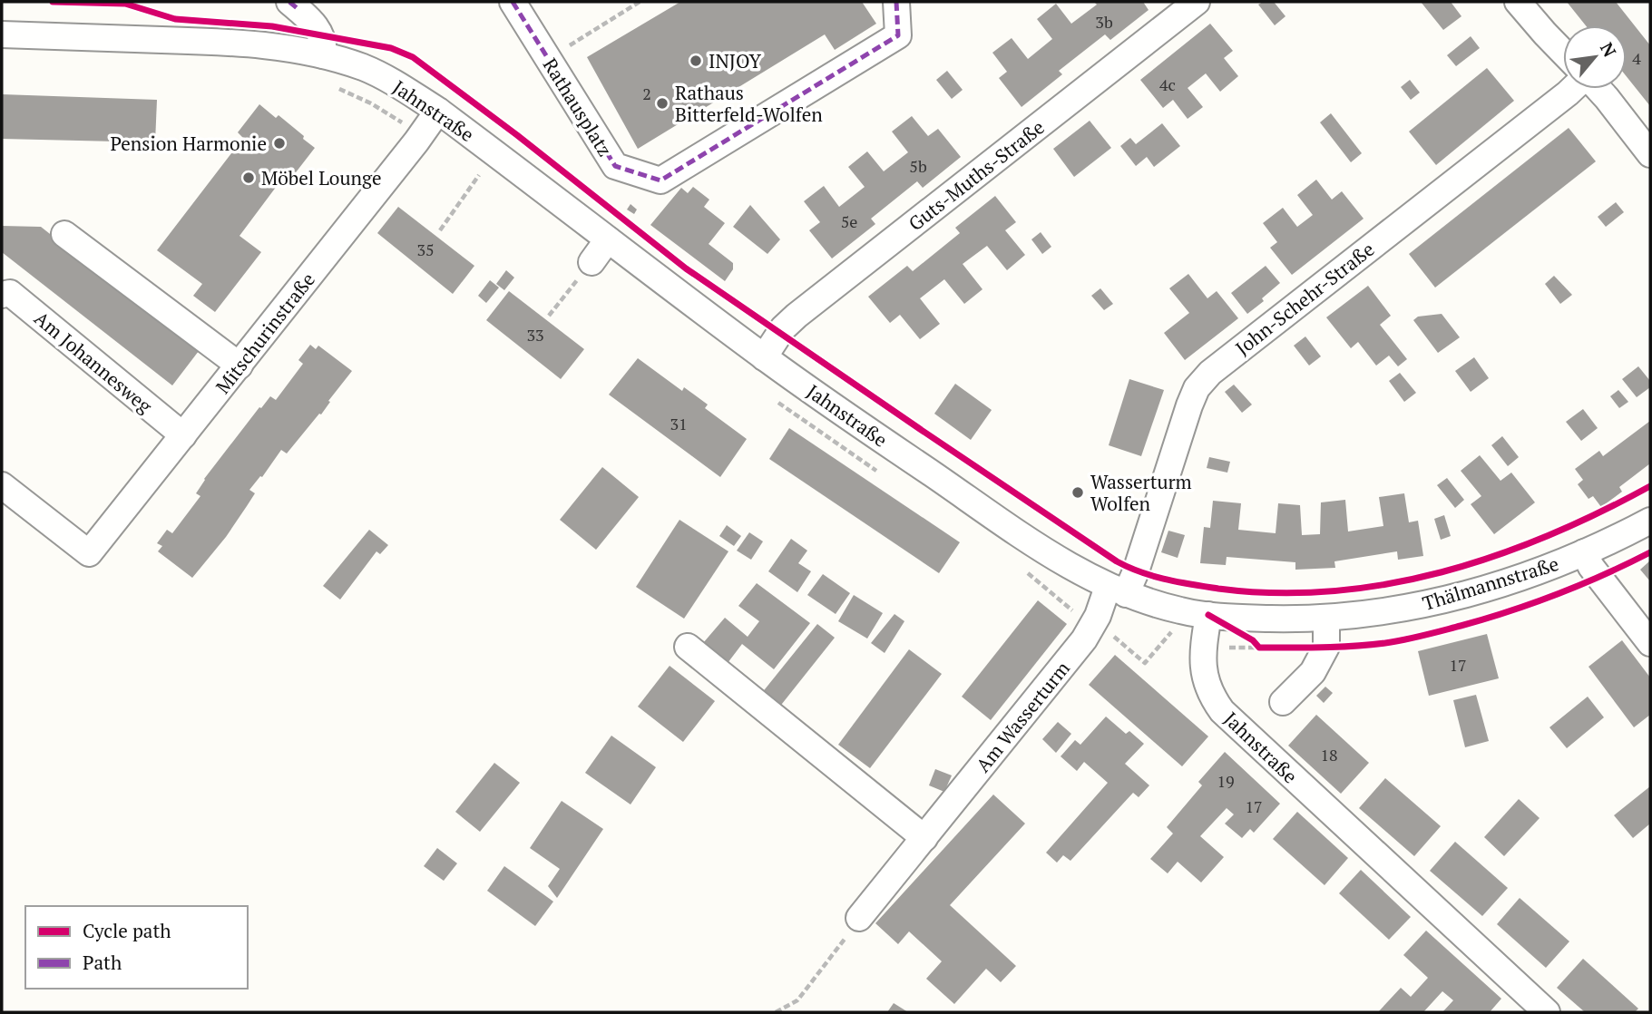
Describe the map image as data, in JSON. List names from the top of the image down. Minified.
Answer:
{"streets":{"street":["Rathausplatz","Jahnstraße","Guts-Muths-Straße","John-Schehr-Straße","Mitschurinstraße","Am Johannesweg","Thälmannstraße","Am Wasserturm"]},"crossings":[["Jahnstraße","Guts-Muths-Straße"],["Jahnstraße","John-Schehr-Straße"],["Jahnstraße","Mitschurinstraße"],["Jahnstraße","Thälmannstraße"],["Jahnstraße","Am Wasserturm"],["John-Schehr-Straße","Am Wasserturm"],["Mitschurinstraße","Am Johannesweg"]],"places":["INJOY","Rathaus Bitterfeld-Wolfen","Pension Harmonie","Möbel Lounge","Wasserturm Wolfen"],"house_numbers":["3b","4","4c","2","5b","5e","35","33","31","17","18","19","17"],"legend":["Cycle path","Path"],"north":"top right"}
